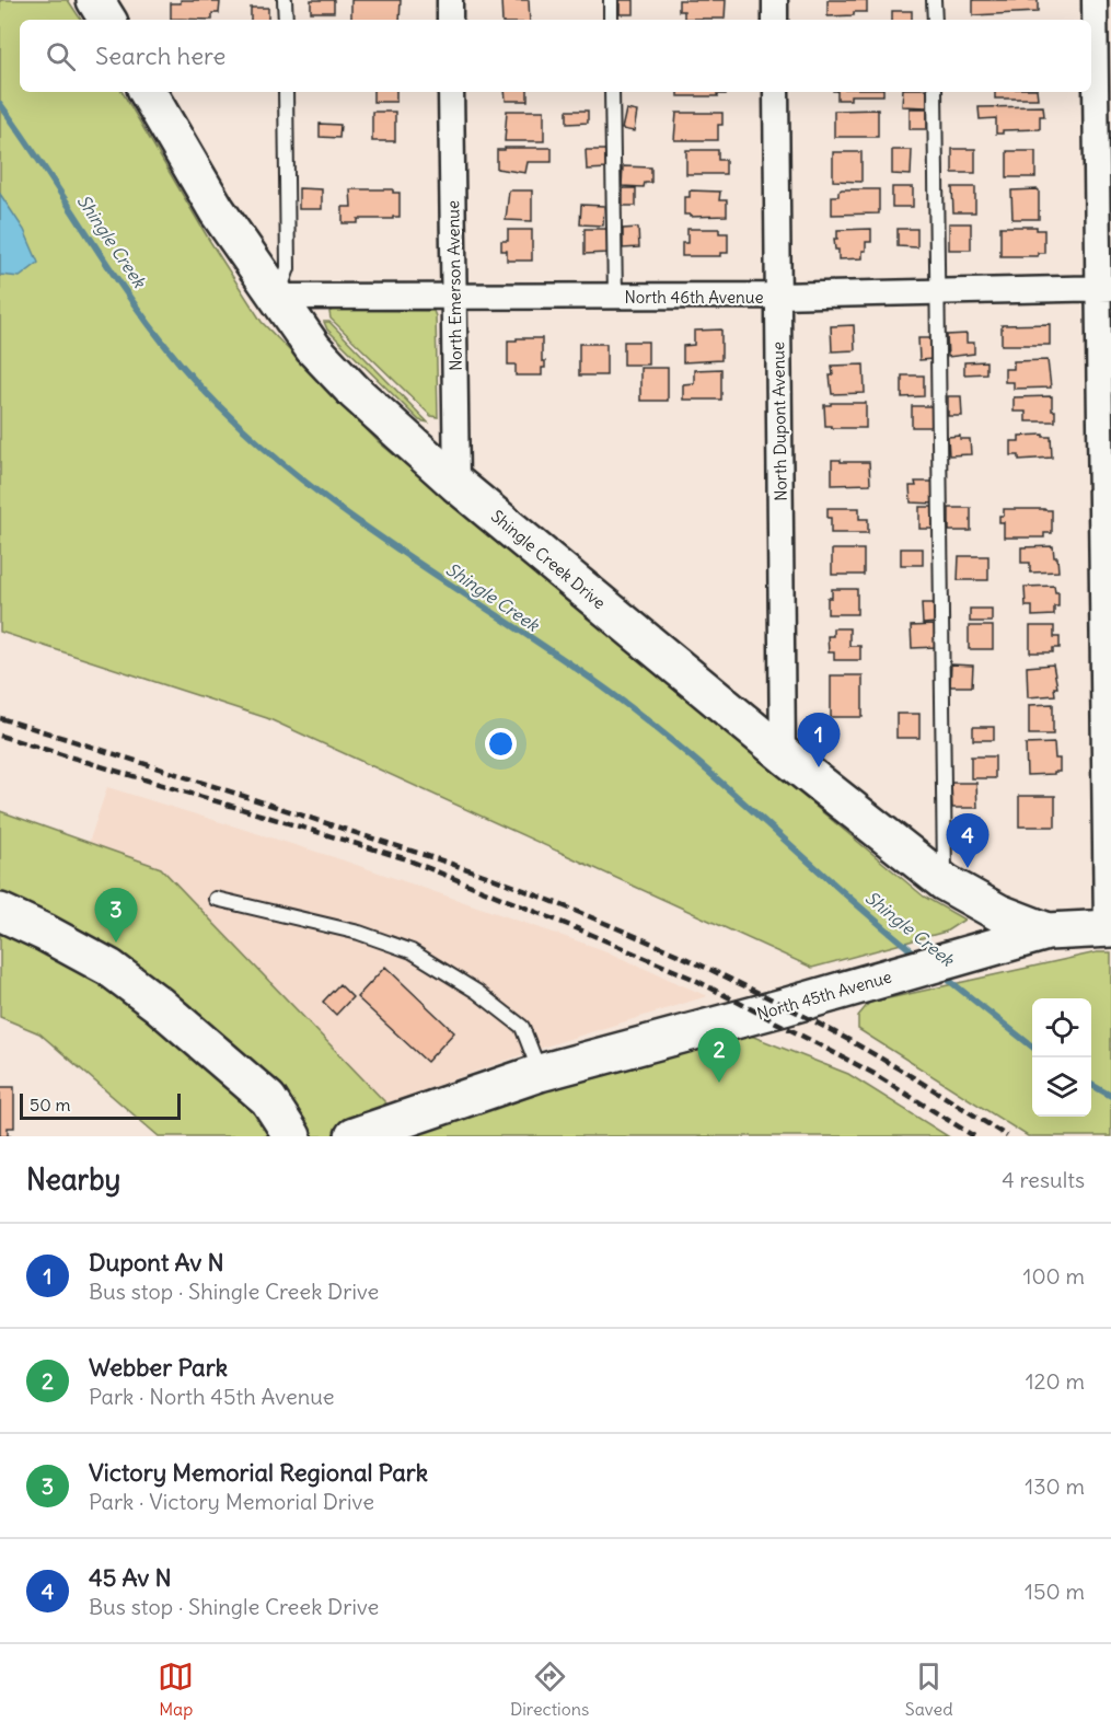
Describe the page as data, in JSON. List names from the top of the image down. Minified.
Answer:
{"streets":{"street":["North Emerson Avenue","North 46th Avenue","North Dupont Avenue","Shingle Creek Drive","North 45th Avenue"]},"crossings":[["North Emerson Avenue","North 46th Avenue"],["North Emerson Avenue","Shingle Creek Drive"],["North 46th Avenue","North Dupont Avenue"],["North 46th Avenue","Shingle Creek Drive"],["North Dupont Avenue","Shingle Creek Drive"],["Shingle Creek Drive","North 45th Avenue"]],"water":["Shingle Creek"],"scale_bar":"50 m","page":{"search":"Search here","pins":["1","4","3","2"],"scale":"50 m","heading":["Nearby","4 results"],"list":[{"mark":"1","name":"Dupont Av N","note":"Bus stop · Shingle Creek Drive","value":"100 m"},{"mark":"2","name":"Webber Park","note":"Park · North 45th Avenue","value":"120 m"},{"mark":"3","name":"Victory Memorial Regional Park","note":"Park · Victory Memorial Drive","value":"130 m"},{"mark":"4","name":"45 Av N","note":"Bus stop · Shingle Creek Drive","value":"150 m"}],"nav":["Map","Directions","Saved"]}}
